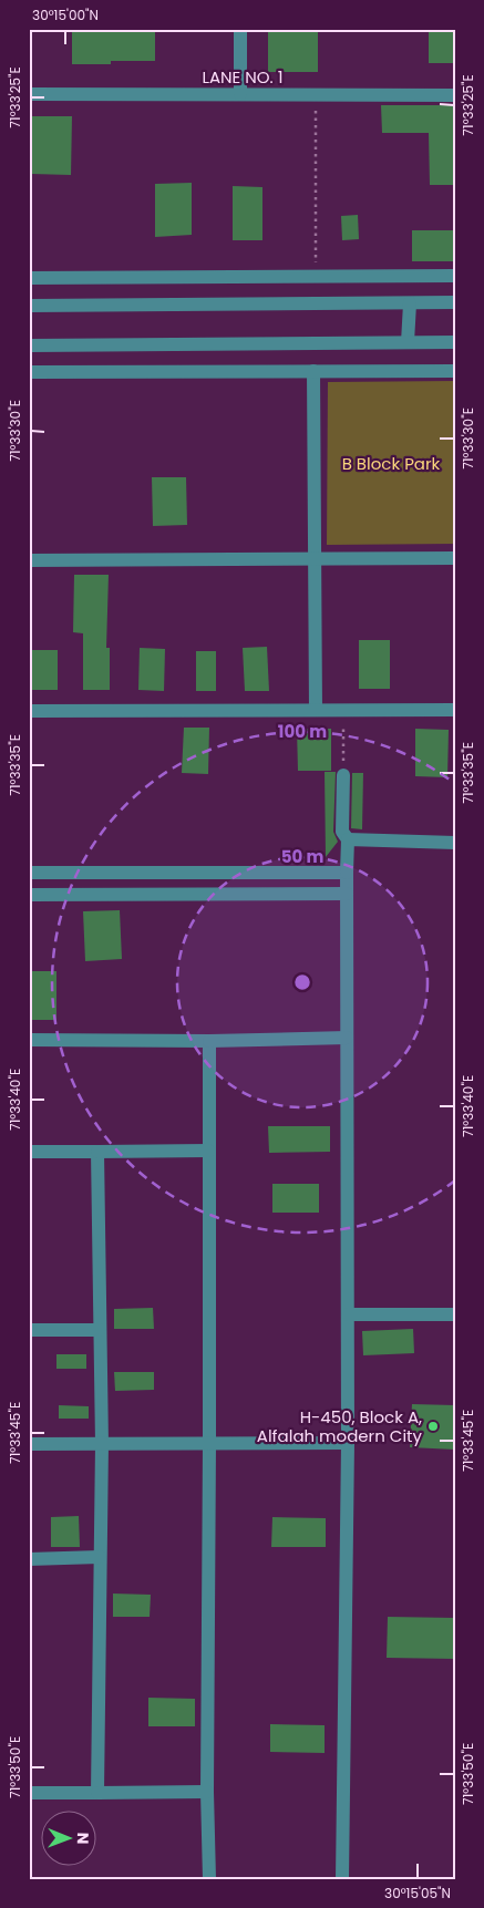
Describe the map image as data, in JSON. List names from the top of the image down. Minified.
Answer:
{"streets":{"street":["LANE NO. 1"]},"parks":["B Block Park"],"places":["H-450, Block A, Alfalah modern City"],"north":"right","coordinates":["30°15'00\"N","71°33'25\"E","71°33'30\"E","71°33'35\"E","71°33'40\"E","71°33'45\"E","71°33'50\"E","30°15'05\"N"],"rings":["100 m","50 m"]}
